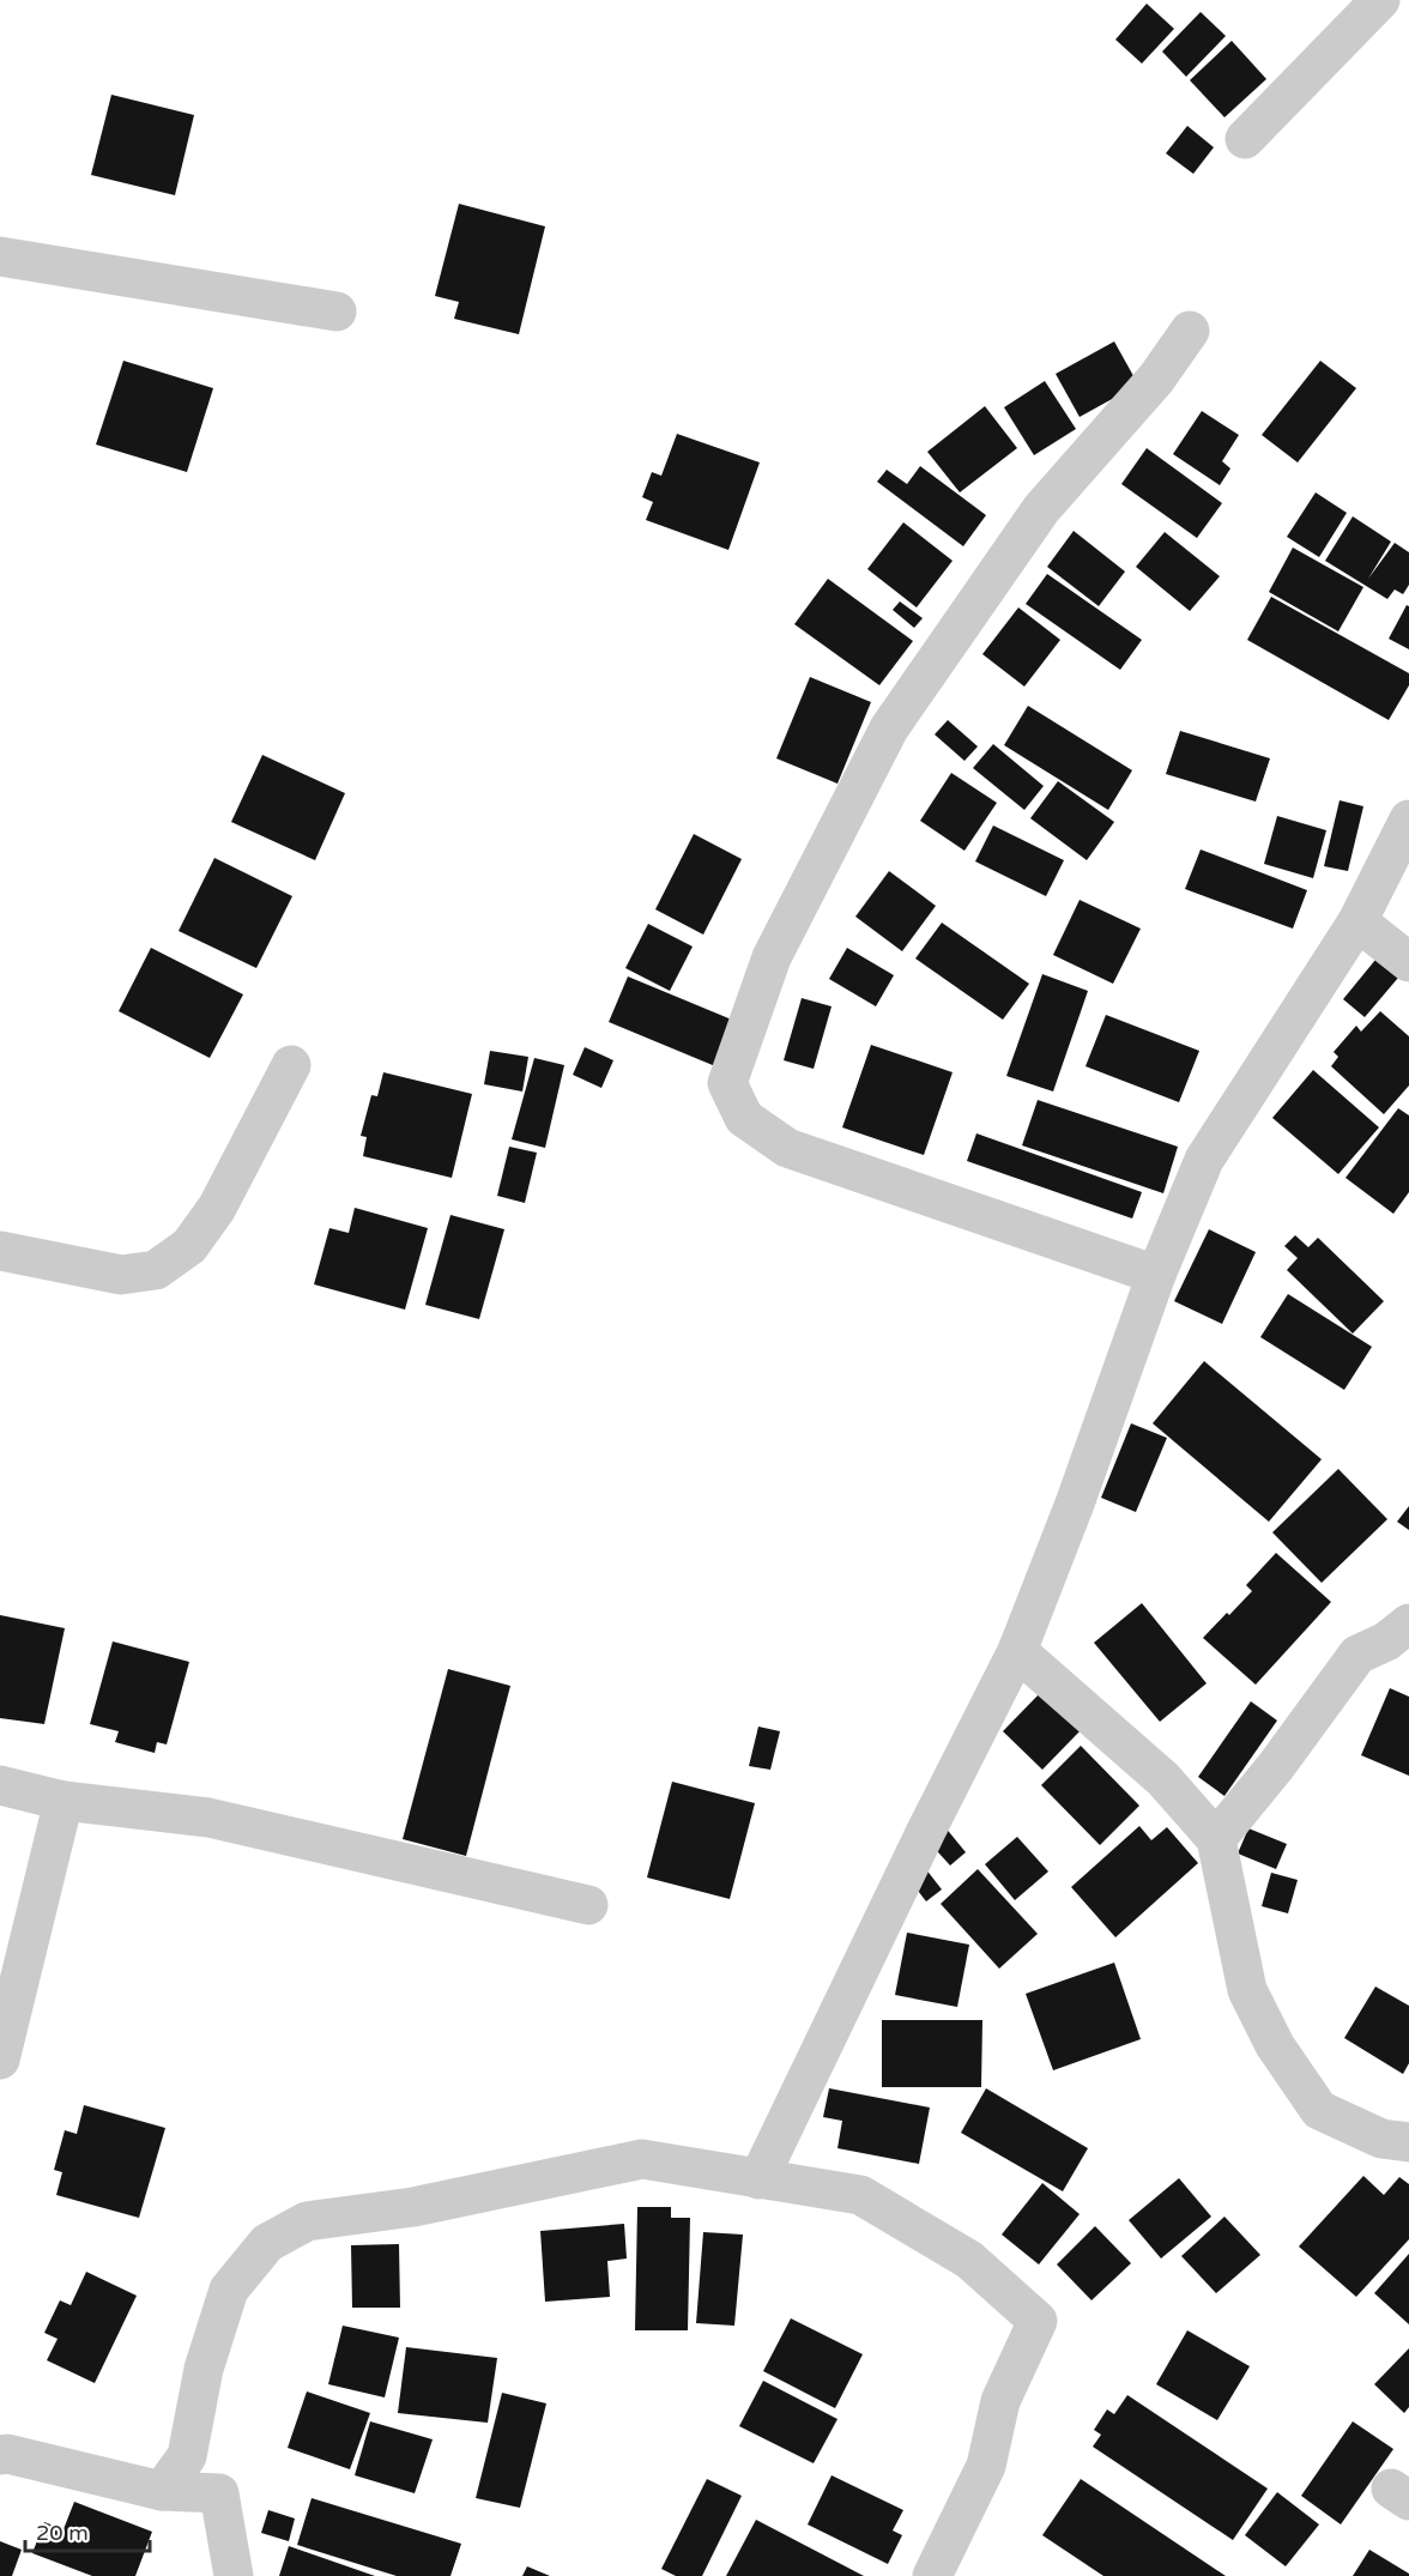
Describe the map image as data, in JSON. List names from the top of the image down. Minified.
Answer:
{"scale_bar":"20 m"}
